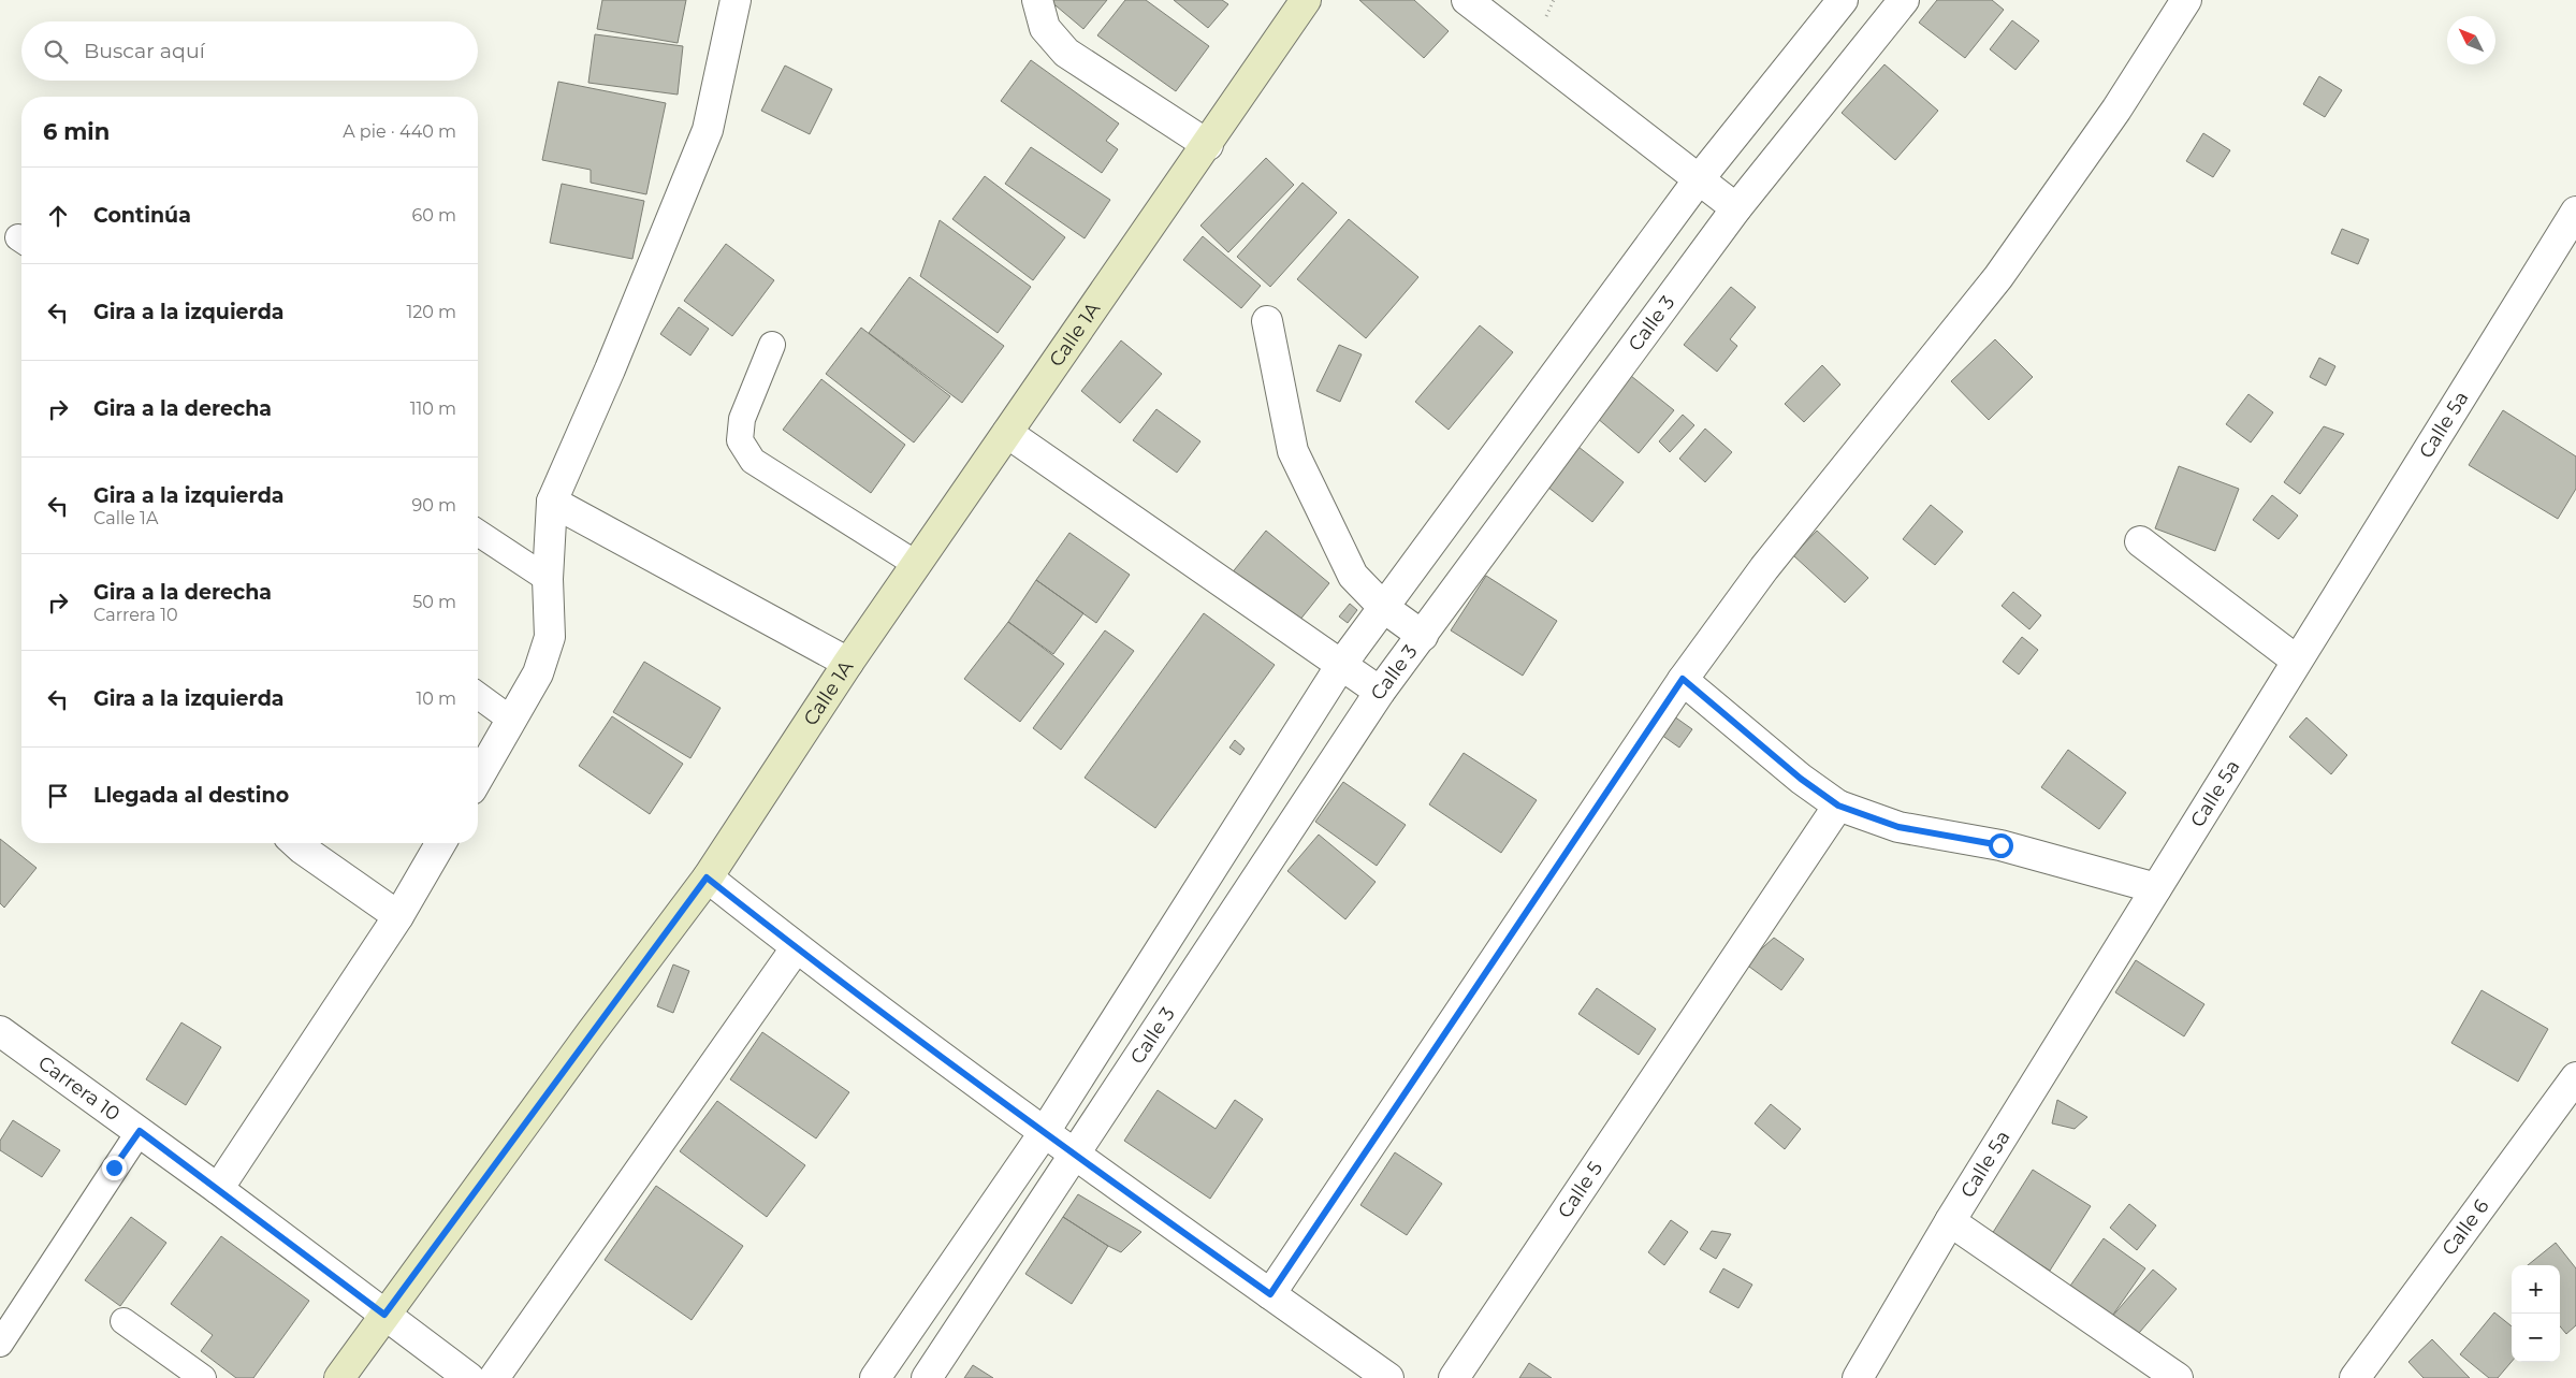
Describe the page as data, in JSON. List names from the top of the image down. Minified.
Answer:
{"streets":{"street":["Calle 3","Calle 1A","Calle 5a","Carrera 10","Calle 5","Calle 6"]},"crossings":[["Calle 1A","Carrera 10"]],"north":"top left","page":{"search":"Buscar aquí","heading":["6 min","A pie · 440 m"],"list":[["Continúa","60 m"],["Gira a la izquierda","120 m"],["Gira a la derecha","110 m"],["Gira a la izquierda","Calle 1A","90 m"],["Gira a la derecha","Carrera 10","50 m"],["Gira a la izquierda","10 m"],"Llegada al destino"],"map_buttons":["+","−"]}}
